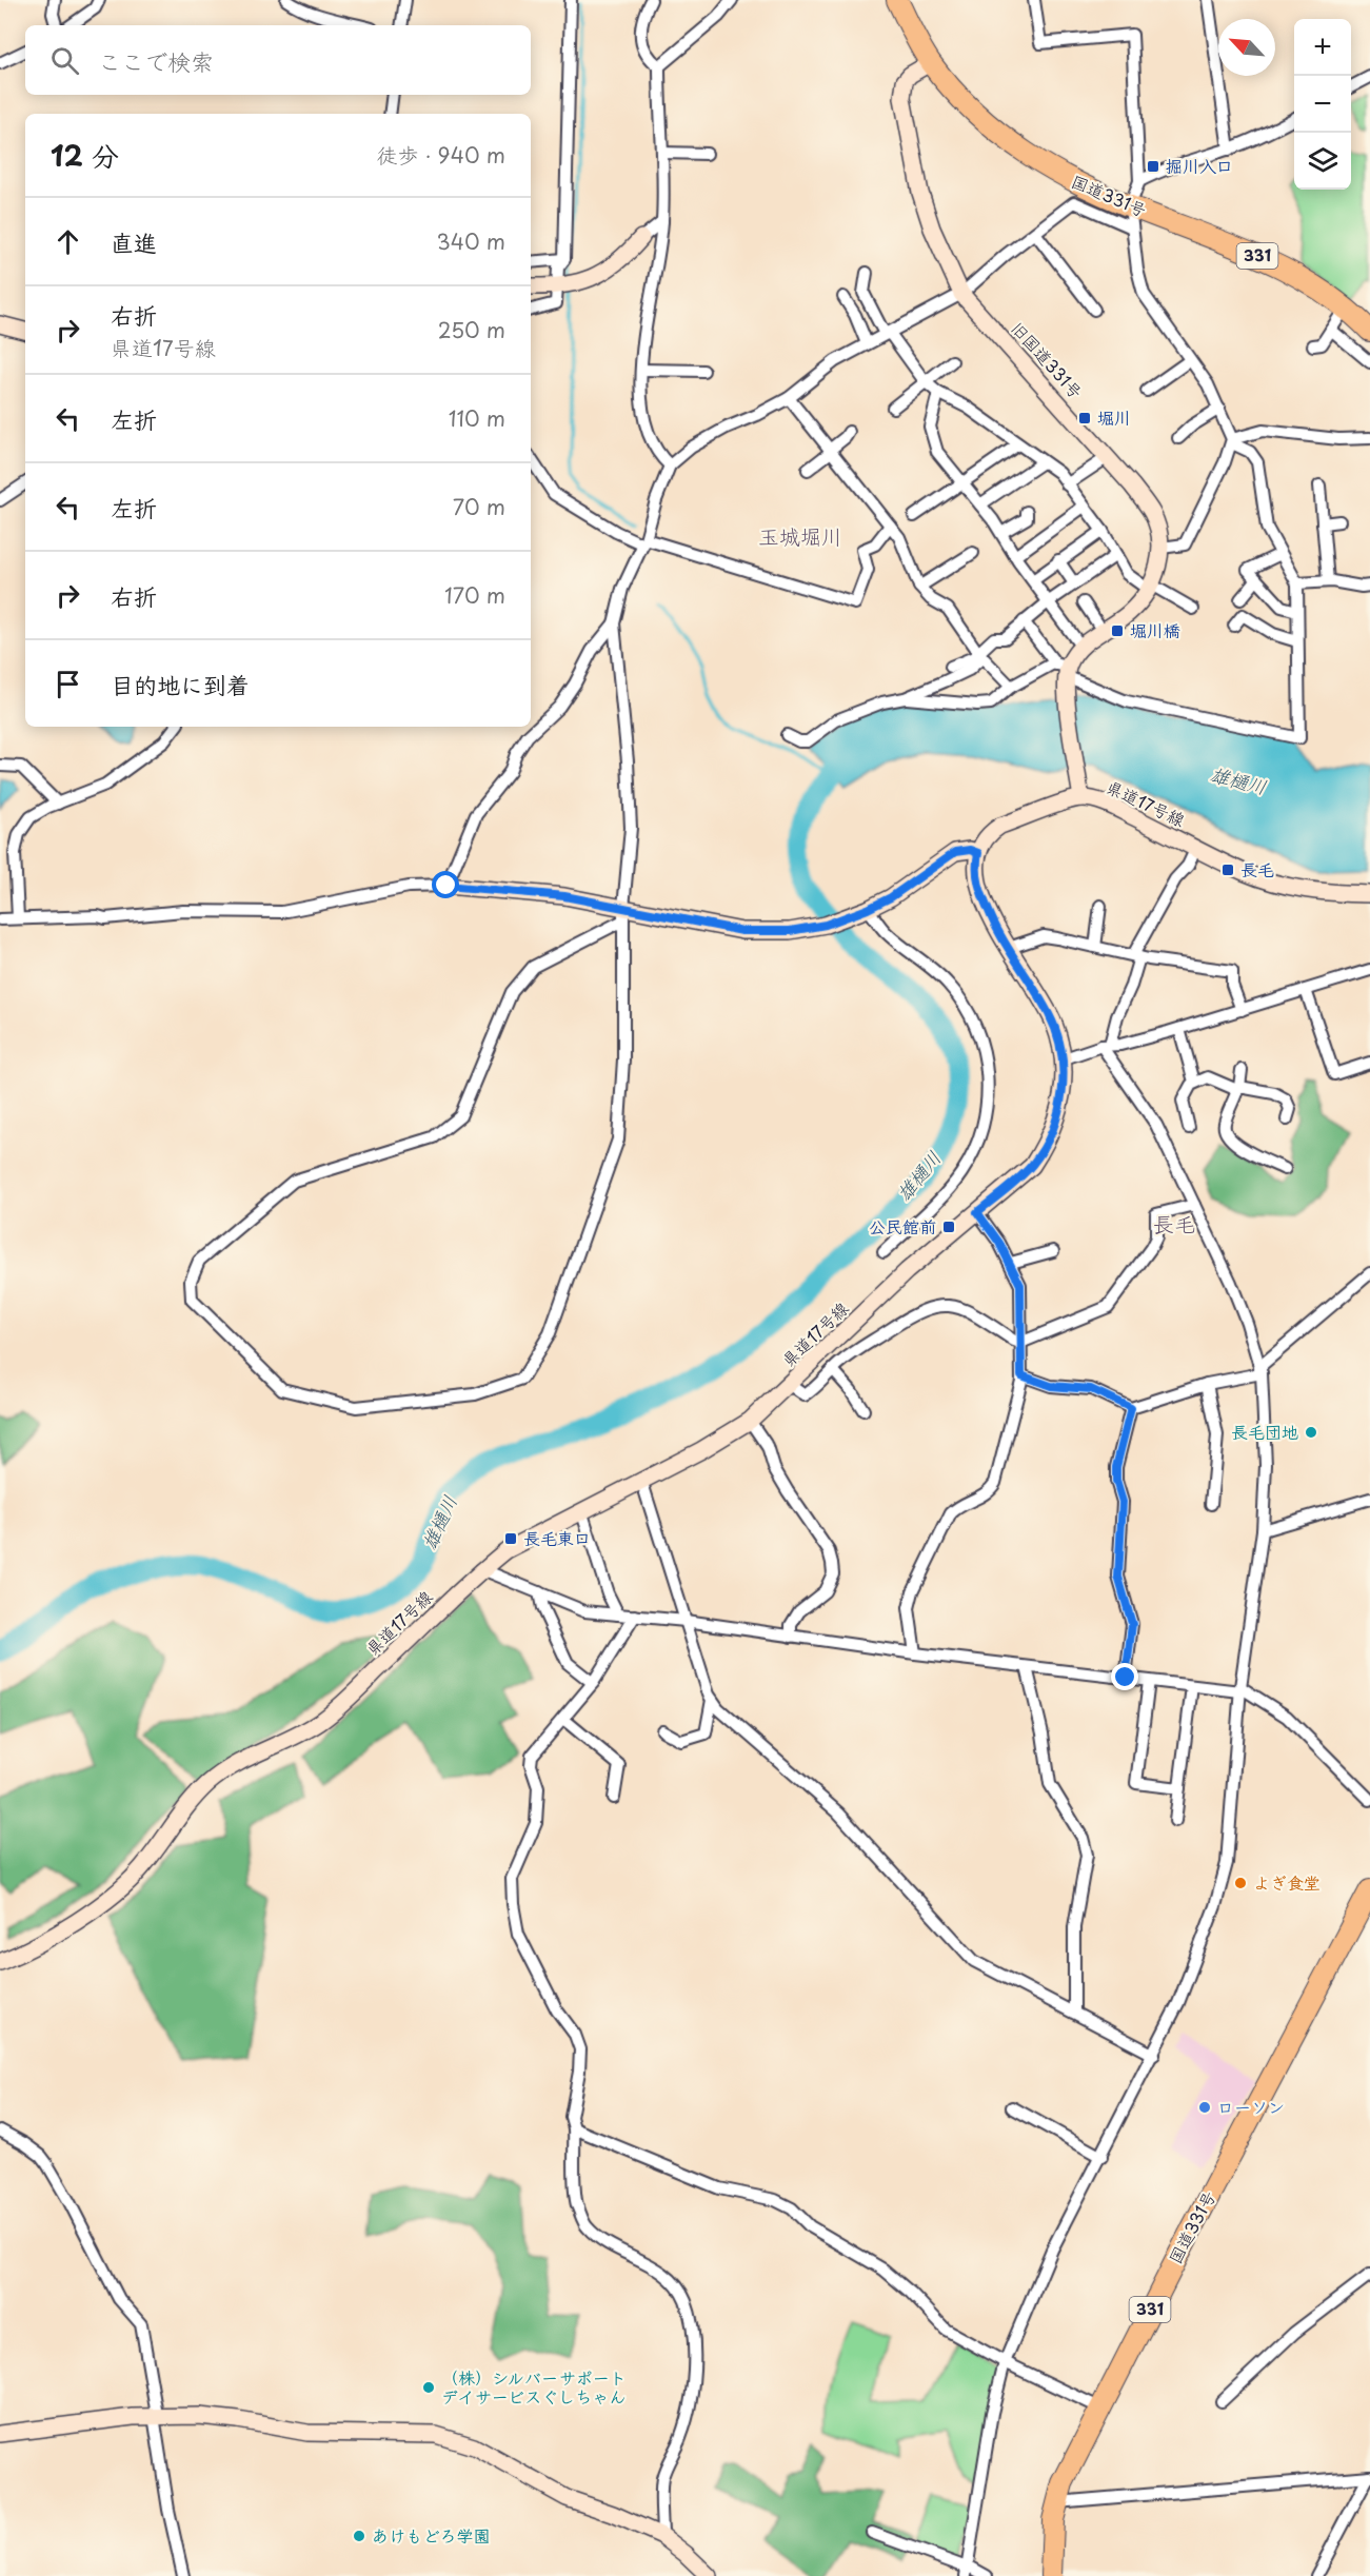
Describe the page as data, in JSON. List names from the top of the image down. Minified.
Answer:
{"streets":{"highway":["国道331号","331"],"street":["旧国道331号","県道17号線"]},"crossings":[["国道331号","旧国道331号"]],"districts":["玉城堀川","長毛"],"water":["雄樋川"],"places":{"transit":["掘川入口","堀川","堀川橋","長毛","公民館前","長毛東口"],"other":["長毛団地","よぎ食堂","ローソン","（株）シルバーサポート デイサービスぐしちゃん","あけもどろ学園"]},"north":"top left","page":{"map_buttons":["+","−"],"search":"ここで検索","heading":["12 分","徒歩 · 940 m"],"list":[["直進","340 m"],["右折","県道17号線","250 m"],["左折","110 m"],["左折","70 m"],["右折","170 m"],"目的地に到着"]}}
